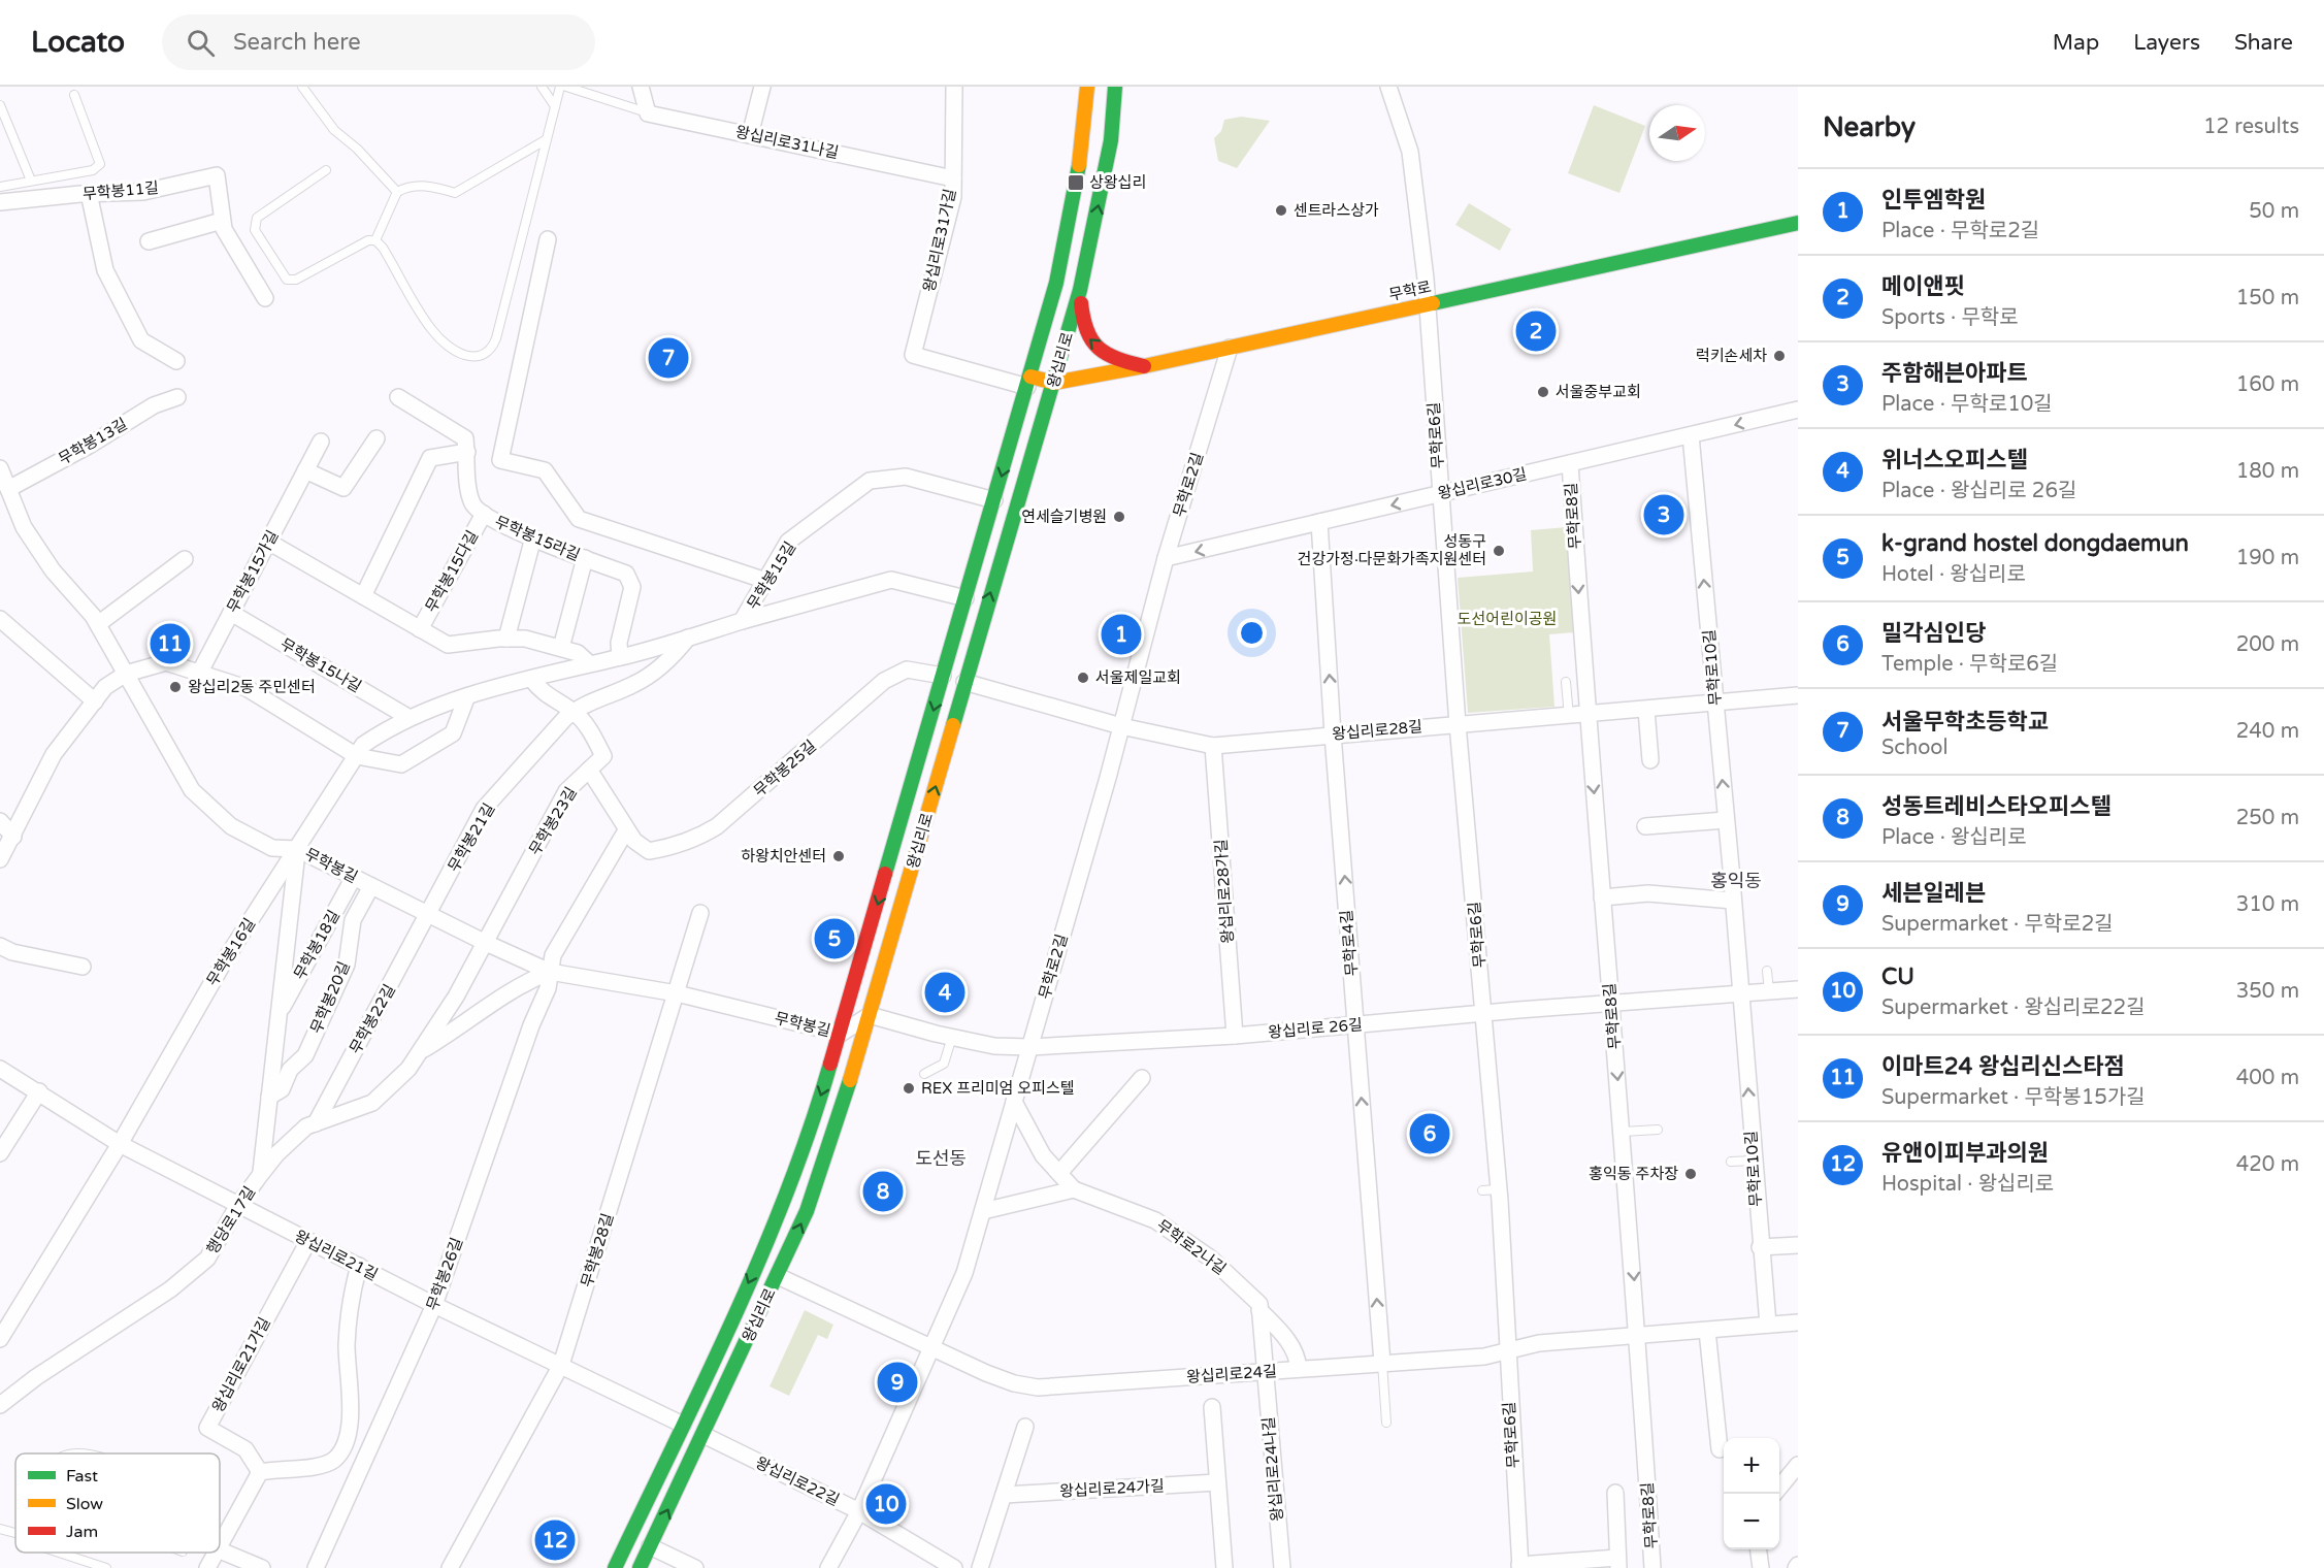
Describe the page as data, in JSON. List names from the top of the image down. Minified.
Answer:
{"streets":{"main road":["무학로","왕십리로"],"street":["왕십리로31나길","무학봉11길","왕십리로31가길","무학로6길","무학봉13길","왕십리로30길","무학로2길","무학로8길","무학봉15라길","무학봉15가길","무학봉15다길","무학봉15길","무학봉15나길","무학로10길","왕십리로28길","무학봉25길","무학봉23길","무학봉21길","무학봉길","왕십리로28가길","무학로4길","무학봉18길","무학봉16길","무학봉20길","무학봉22길","왕십리로 26길","행당로17길","무학로2나길","무학봉28길","왕십리로21길","무학봉26길","왕십리로21가길","왕십리로24길","왕십리로24나길","왕십리로22길","왕십리로24가길"]},"crossings":[["왕십리로31나길","왕십리로31가길"],["왕십리로31가길","왕십리로"],["무학로","왕십리로"],["무학로","무학로6길"],["무학로","무학로2길"],["왕십리로","무학봉15길"],["왕십리로","왕십리로28길"],["왕십리로","무학봉25길"],["왕십리로","무학봉길"],["왕십리로","왕십리로 26길"],["왕십리로","왕십리로21길"],["왕십리로","왕십리로24길"],["왕십리로","왕십리로22길"],["무학로6길","왕십리로30길"],["무학로6길","왕십리로28길"],["무학로6길","왕십리로 26길"],["무학로6길","왕십리로24길"],["무학봉13길","무학봉길"],["왕십리로30길","무학로2길"],["왕십리로30길","무학로8길"],["왕십리로30길","무학로10길"],["왕십리로30길","무학로4길"],["무학로2길","왕십리로28길"],["무학로2길","왕십리로 26길"],["무학로2길","무학로2나길"],["무학로2길","왕십리로24길"],["무학로2길","왕십리로22길"],["무학로8길","왕십리로28길"],["무학로8길","왕십리로 26길"],["무학로8길","왕십리로24길"],["무학봉15라길","무학봉15다길"],["무학봉15라길","무학봉15길"],["무학봉15가길","무학봉15다길"],["무학봉15가길","무학봉15나길"],["무학봉15다길","무학봉15길"],["무학봉15길","무학봉15나길"],["무학봉15길","무학봉21길"],["무학봉15길","무학봉길"],["무학봉15길","무학봉16길"],["무학로10길","왕십리로28길"],["무학로10길","왕십리로 26길"],["무학로10길","왕십리로24길"],["왕십리로28길","왕십리로28가길"],["왕십리로28길","무학로4길"],["무학봉25길","무학봉23길"],["무학봉23길","무학봉21길"],["무학봉23길","무학봉길"],["무학봉23길","행당로17길"],["무학봉21길","무학봉길"],["무학봉21길","무학봉22길"],["무학봉길","무학봉18길"],["무학봉길","무학봉16길"],["무학봉길","무학봉20길"],["무학봉길","무학봉22길"],["무학봉길","행당로17길"],["무학봉길","무학봉28길"],["무학봉길","무학봉26길"],["왕십리로28가길","왕십리로 26길"],["무학로4길","왕십리로 26길"],["무학로4길","왕십리로24길"],["무학봉16길","왕십리로21길"],["무학봉22길","행당로17길"],["행당로17길","왕십리로21길"],["행당로17길","무학봉26길"],["무학로2나길","왕십리로24길"],["무학봉28길","왕십리로21길"],["왕십리로21길","무학봉26길"],["왕십리로21길","왕십리로21가길"],["왕십리로24길","왕십리로24나길"]],"one_way":["왕십리로30길","무학로8길","무학로10길","무학로4길"],"districts":["홍익동","도선동"],"parks":["도선어린이공원"],"places":{"transit":["상왕십리"],"other":["센트라스상가","럭키손세차","서울중부교회","연세슬기병원","성동구 건강가정·다문화가족지원센터","서울제일교회","왕십리2동 주민센터","하왕치안센터","REX 프리미엄 오피스텔","홍익동 주차장"]},"legend":["Fast","Slow","Jam"],"north":"right","page":{"header":"Locato","search":"Search here","nav":["Map","Layers","Share"],"heading":["Nearby","12 results"],"list":[{"mark":"1","name":"인투엠학원","note":"Place · 무학로2길","value":"50 m"},{"mark":"2","name":"메이앤핏","note":"Sports · 무학로","value":"150 m"},{"mark":"3","name":"주함해븐아파트","note":"Place · 무학로10길","value":"160 m"},{"mark":"4","name":"위너스오피스텔","note":"Place · 왕십리로 26길","value":"180 m"},{"mark":"5","name":"k-grand hostel dongdaemun","note":"Hotel · 왕십리로","value":"190 m"},{"mark":"6","name":"밀각심인당","note":"Temple · 무학로6길","value":"200 m"},{"mark":"7","name":"서울무학초등학교","note":"School","value":"240 m"},{"mark":"8","name":"성동트레비스타오피스텔","note":"Place · 왕십리로","value":"250 m"},{"mark":"9","name":"세븐일레븐","note":"Supermarket · 무학로2길","value":"310 m"},{"mark":"10","name":"CU","note":"Supermarket · 왕십리로22길","value":"350 m"},{"mark":"11","name":"이마트24 왕십리신스타점","note":"Supermarket · 무학봉15가길","value":"400 m"},{"mark":"12","name":"유앤이피부과의원","note":"Hospital · 왕십리로","value":"420 m"}],"pins":["2","7","3","1","11","5","4","6","8","9","10","12"],"map_buttons":["+","−"]}}
